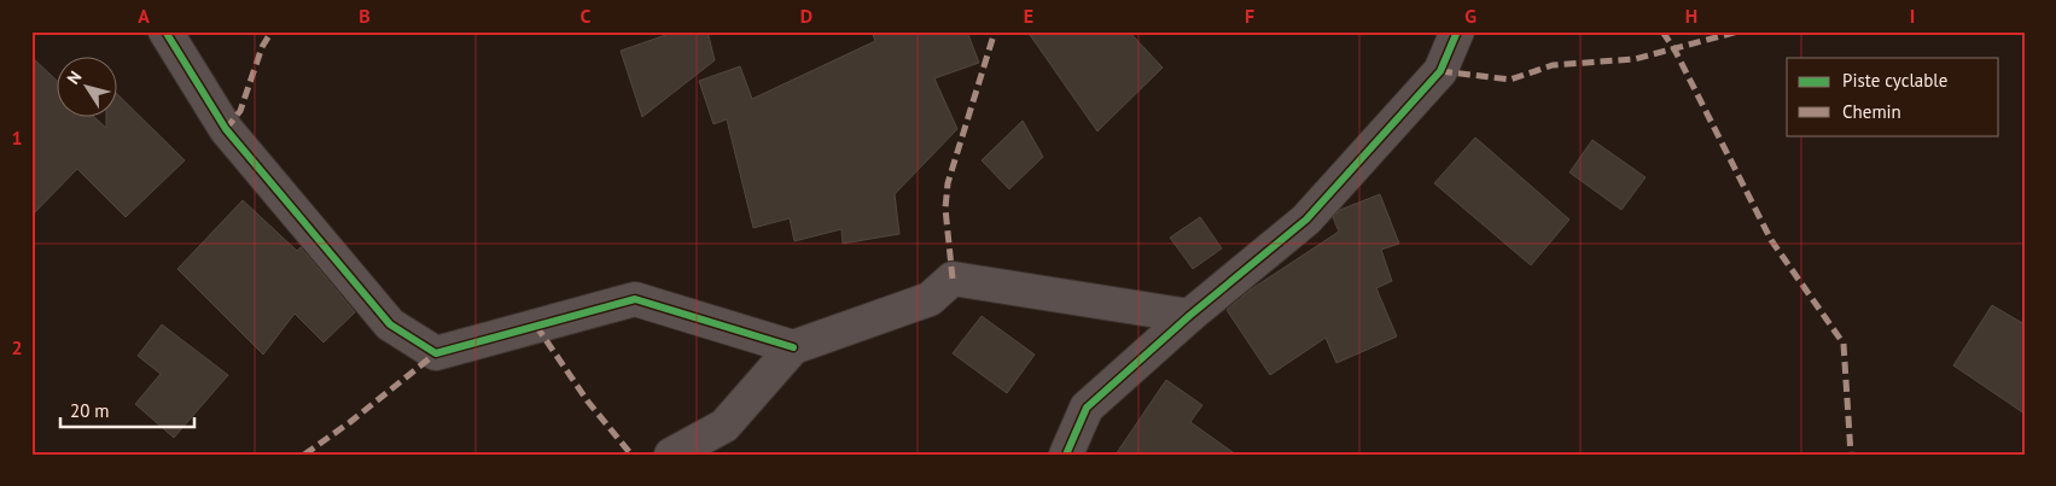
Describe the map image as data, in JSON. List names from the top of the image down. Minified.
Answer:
{"legend":["Piste cyclable","Chemin"],"scale_bar":"20 m","north":"top left","grid":{"columns":["A","B","C","D","E","F","G","H","I"],"rows":["1","2"]}}
